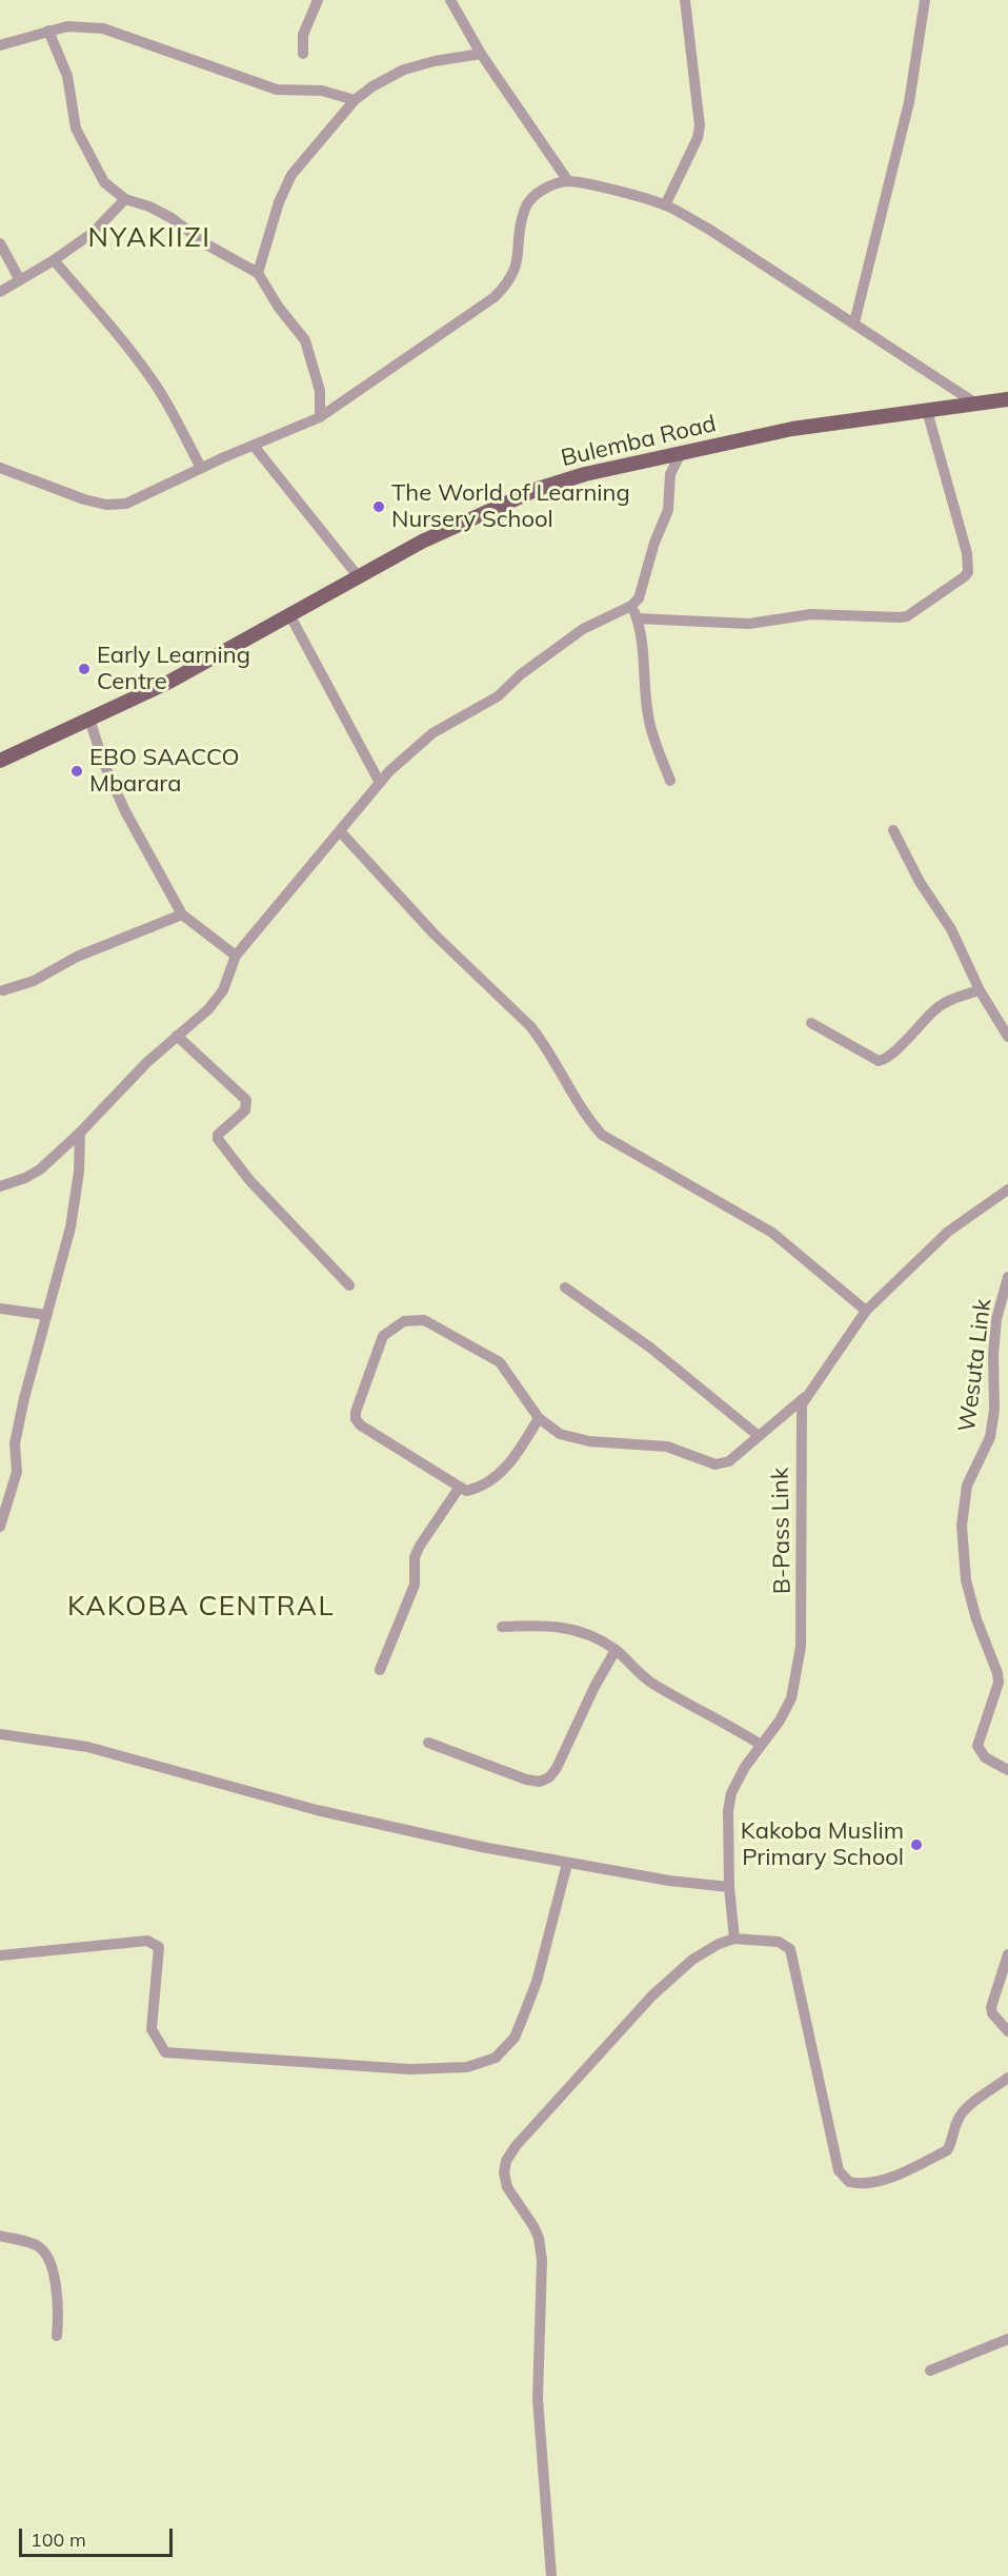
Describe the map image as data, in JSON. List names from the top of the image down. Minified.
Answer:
{"streets":{"main road":["Bulemba Road"],"street":["Wesuta Link","B-Pass Link"]},"districts":["NYAKIIZI","KAKOBA CENTRAL"],"places":["The World of Learning Nursery School","Early Learning Centre","EBO SAACCO Mbarara","Kakoba Muslim Primary School"],"scale_bar":"100 m"}
